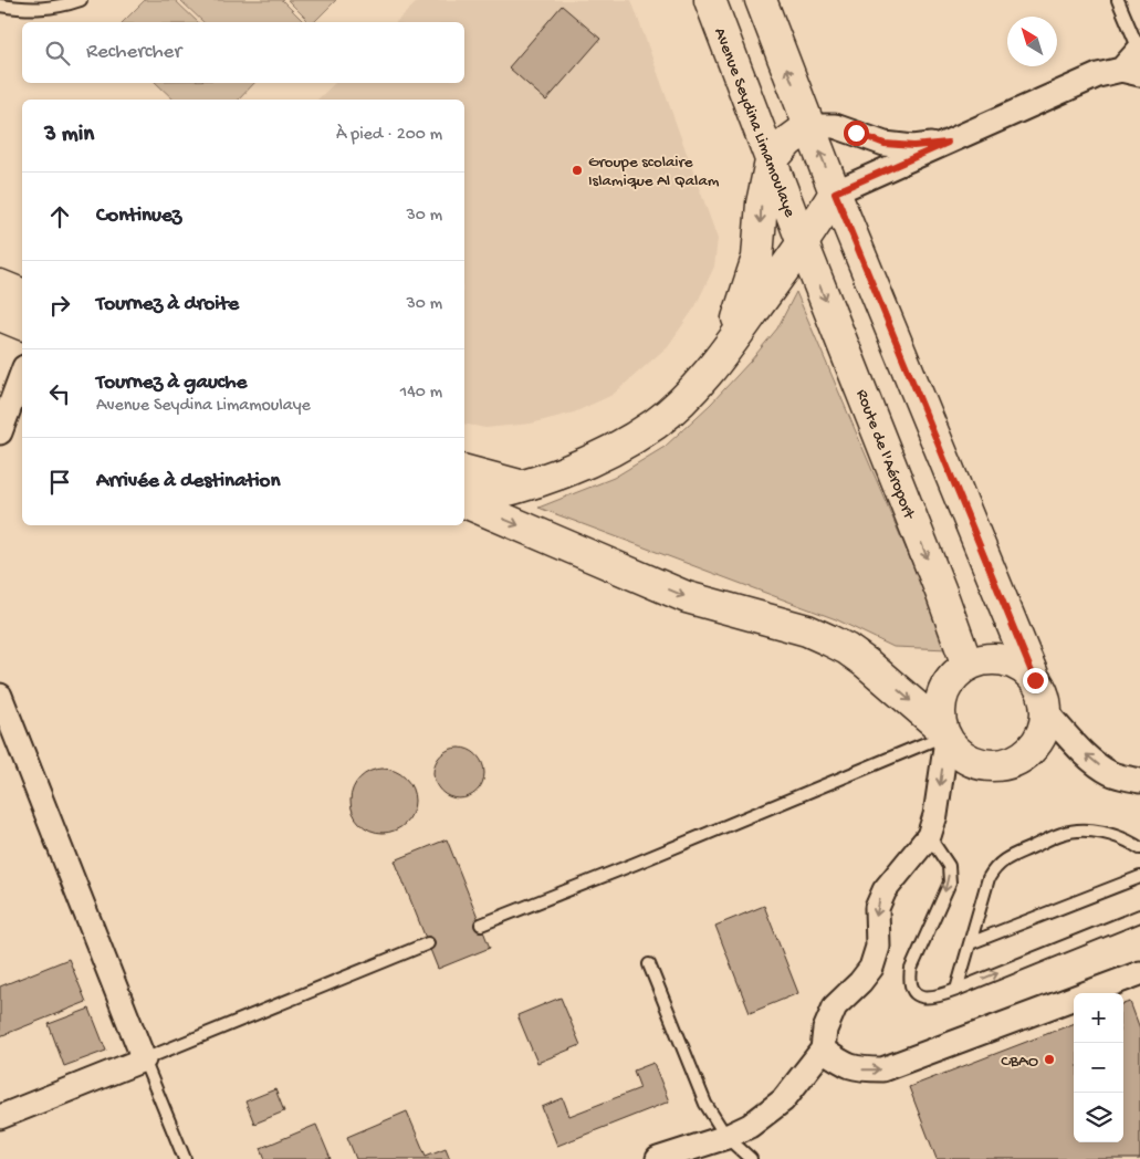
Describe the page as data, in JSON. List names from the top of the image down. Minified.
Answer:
{"streets":{"main road":["Avenue Seydina Limamoulaye","Route de l'Aéroport"]},"crossings":[["Avenue Seydina Limamoulaye","Route de l'Aéroport"]],"places":["Groupe scolaire Islamique Al Qalam","CBAO"],"north":"top left","page":{"search":"Rechercher","heading":["3 min","À pied · 200 m"],"list":[["Continuez","30 m"],["Tournez à droite","30 m"],["Tournez à gauche","Avenue Seydina Limamoulaye","140 m"],"Arrivée à destination"],"map_buttons":["+","−"]}}
